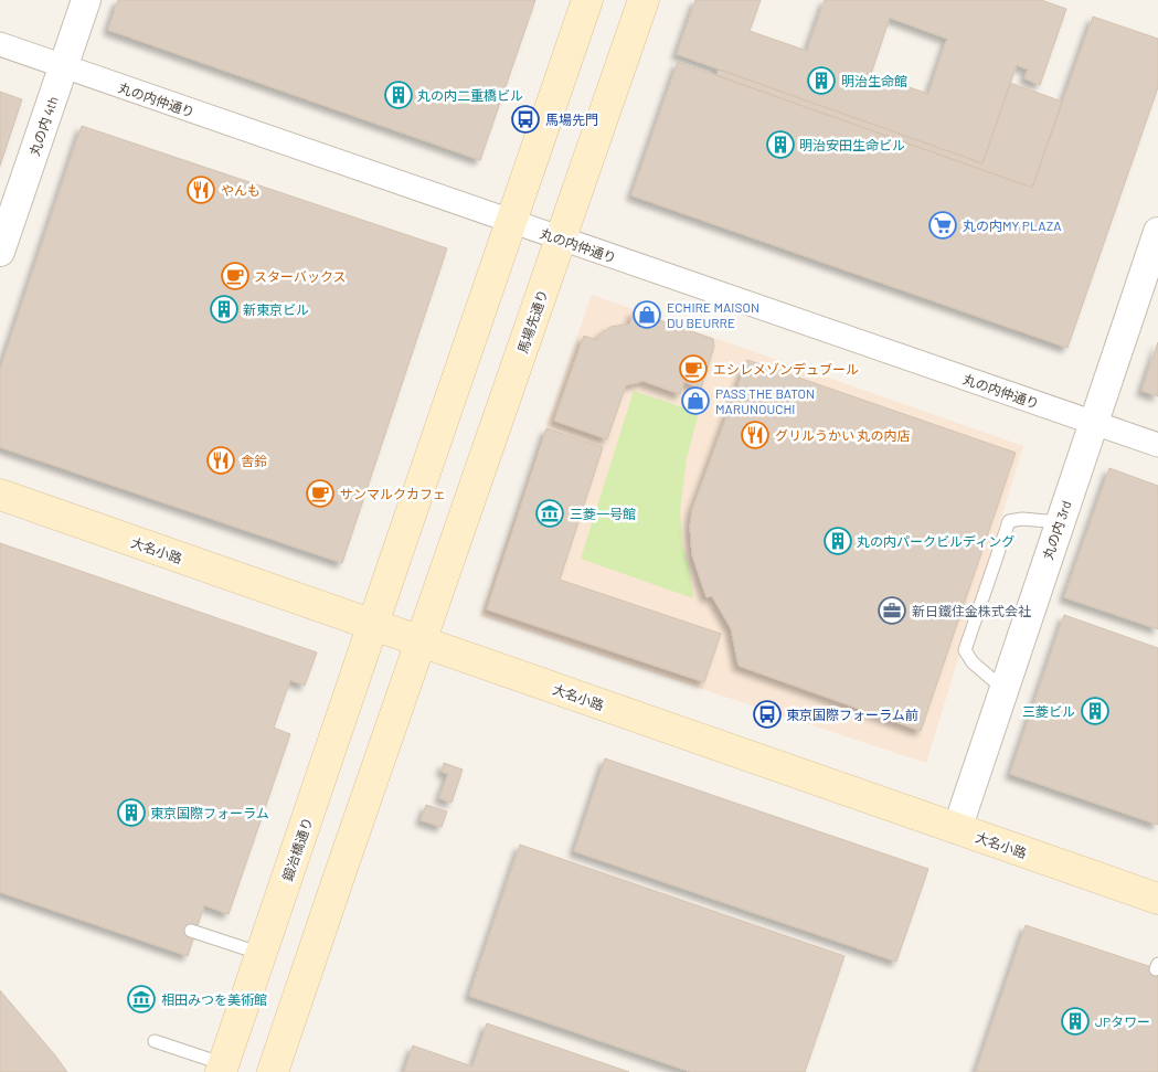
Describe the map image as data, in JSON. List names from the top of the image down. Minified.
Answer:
{"streets":{"main road":["馬場先通り","大名小路","鍛冶橋通り"],"street":["丸の内仲通り","丸の内 4th","丸の内 3rd"]},"crossings":[["丸の内仲通り","丸の内 4th"],["丸の内仲通り","馬場先通り"],["丸の内仲通り","丸の内 3rd"],["馬場先通り","大名小路"],["丸の内 3rd","大名小路"],["大名小路","鍛冶橋通り"]],"places":{"building":["明治生命館","丸の内二重橋ビル","明治安田生命ビル","新東京ビル","丸の内パークビルディング","三菱ビル","東京国際フォーラム","JPタワー"],"bus stop":["馬場先門","東京国際フォーラム前"],"restaurant":["やんも","グリルうかい 丸の内店","舎鈴"],"supermarket":["丸の内MY PLAZA"],"cafe":["スターバックス","エシレメゾンデュブール","サンマルクカフェ"],"shop":["ECHIRE MAISON DU BEURRE","PASS THE BATON MARUNOUCHI"],"museum":["三菱一号館","相田みつを美術館"],"office":["新日鐵住金株式会社"]}}
